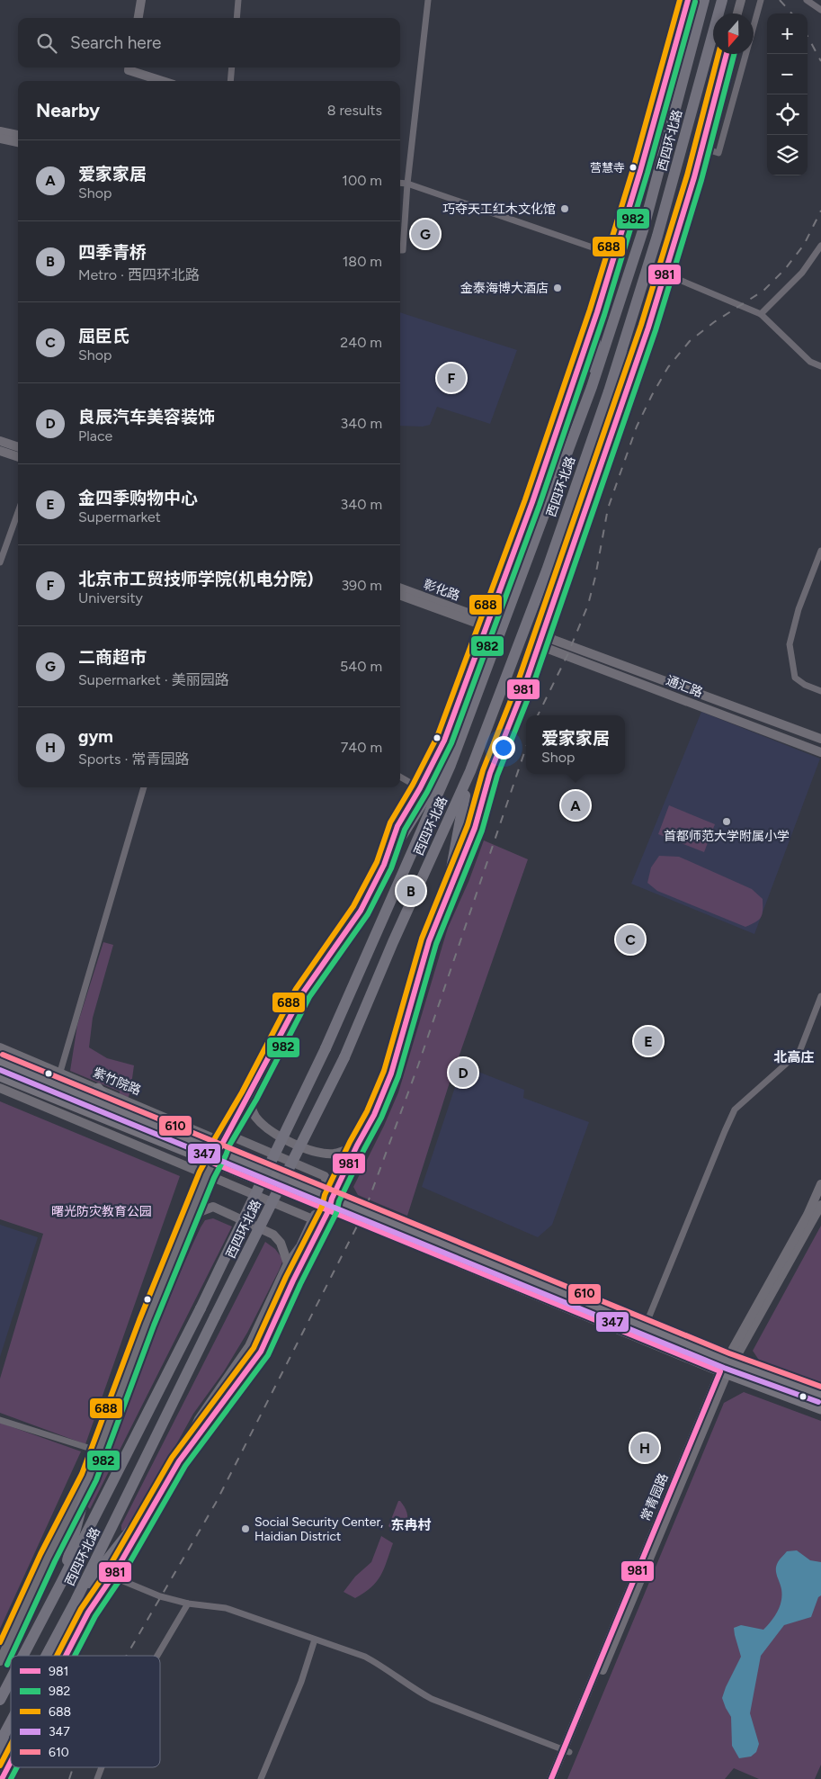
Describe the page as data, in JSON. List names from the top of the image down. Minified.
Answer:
{"streets":{"highway":["西四环北路"],"main road":["紫竹院路"],"street":["彰化路","通汇路","常青园路"]},"crossings":[["西四环北路","彰化路"],["西四环北路","紫竹院路"]],"districts":["北高庄","东冉村"],"parks":["曙光防灾教育公园"],"places":["营慧寺","巧夺天工红木文化馆","金泰海博大酒店","首都师范大学附属小学","Social Security Center, Haidian District"],"lines":["transit line 981","transit line 688","transit line 982","transit line 610","transit line 347"],"legend":["981","982","688","347","610"],"north":"bottom","page":{"map_buttons":["+","−"],"search":"Search here","heading":["Nearby","8 results"],"list":[{"mark":"A","name":"爱家家居","note":"Shop","value":"100 m"},{"mark":"B","name":"四季青桥","note":"Metro · 西四环北路","value":"180 m"},{"mark":"C","name":"屈臣氏","note":"Shop","value":"240 m"},{"mark":"D","name":"良辰汽车美容装饰","note":"Place","value":"340 m"},{"mark":"E","name":"金四季购物中心","note":"Supermarket","value":"340 m"},{"mark":"F","name":"北京市工贸技师学院(机电分院)","note":"University","value":"390 m"},{"mark":"G","name":"二商超市","note":"Supermarket · 美丽园路","value":"540 m"},{"mark":"H","name":"gym","note":"Sports · 常青园路","value":"740 m"}],"pins":["G","F","A","B","C","E","D","H"],"popup":["爱家家居","Shop"]}}
